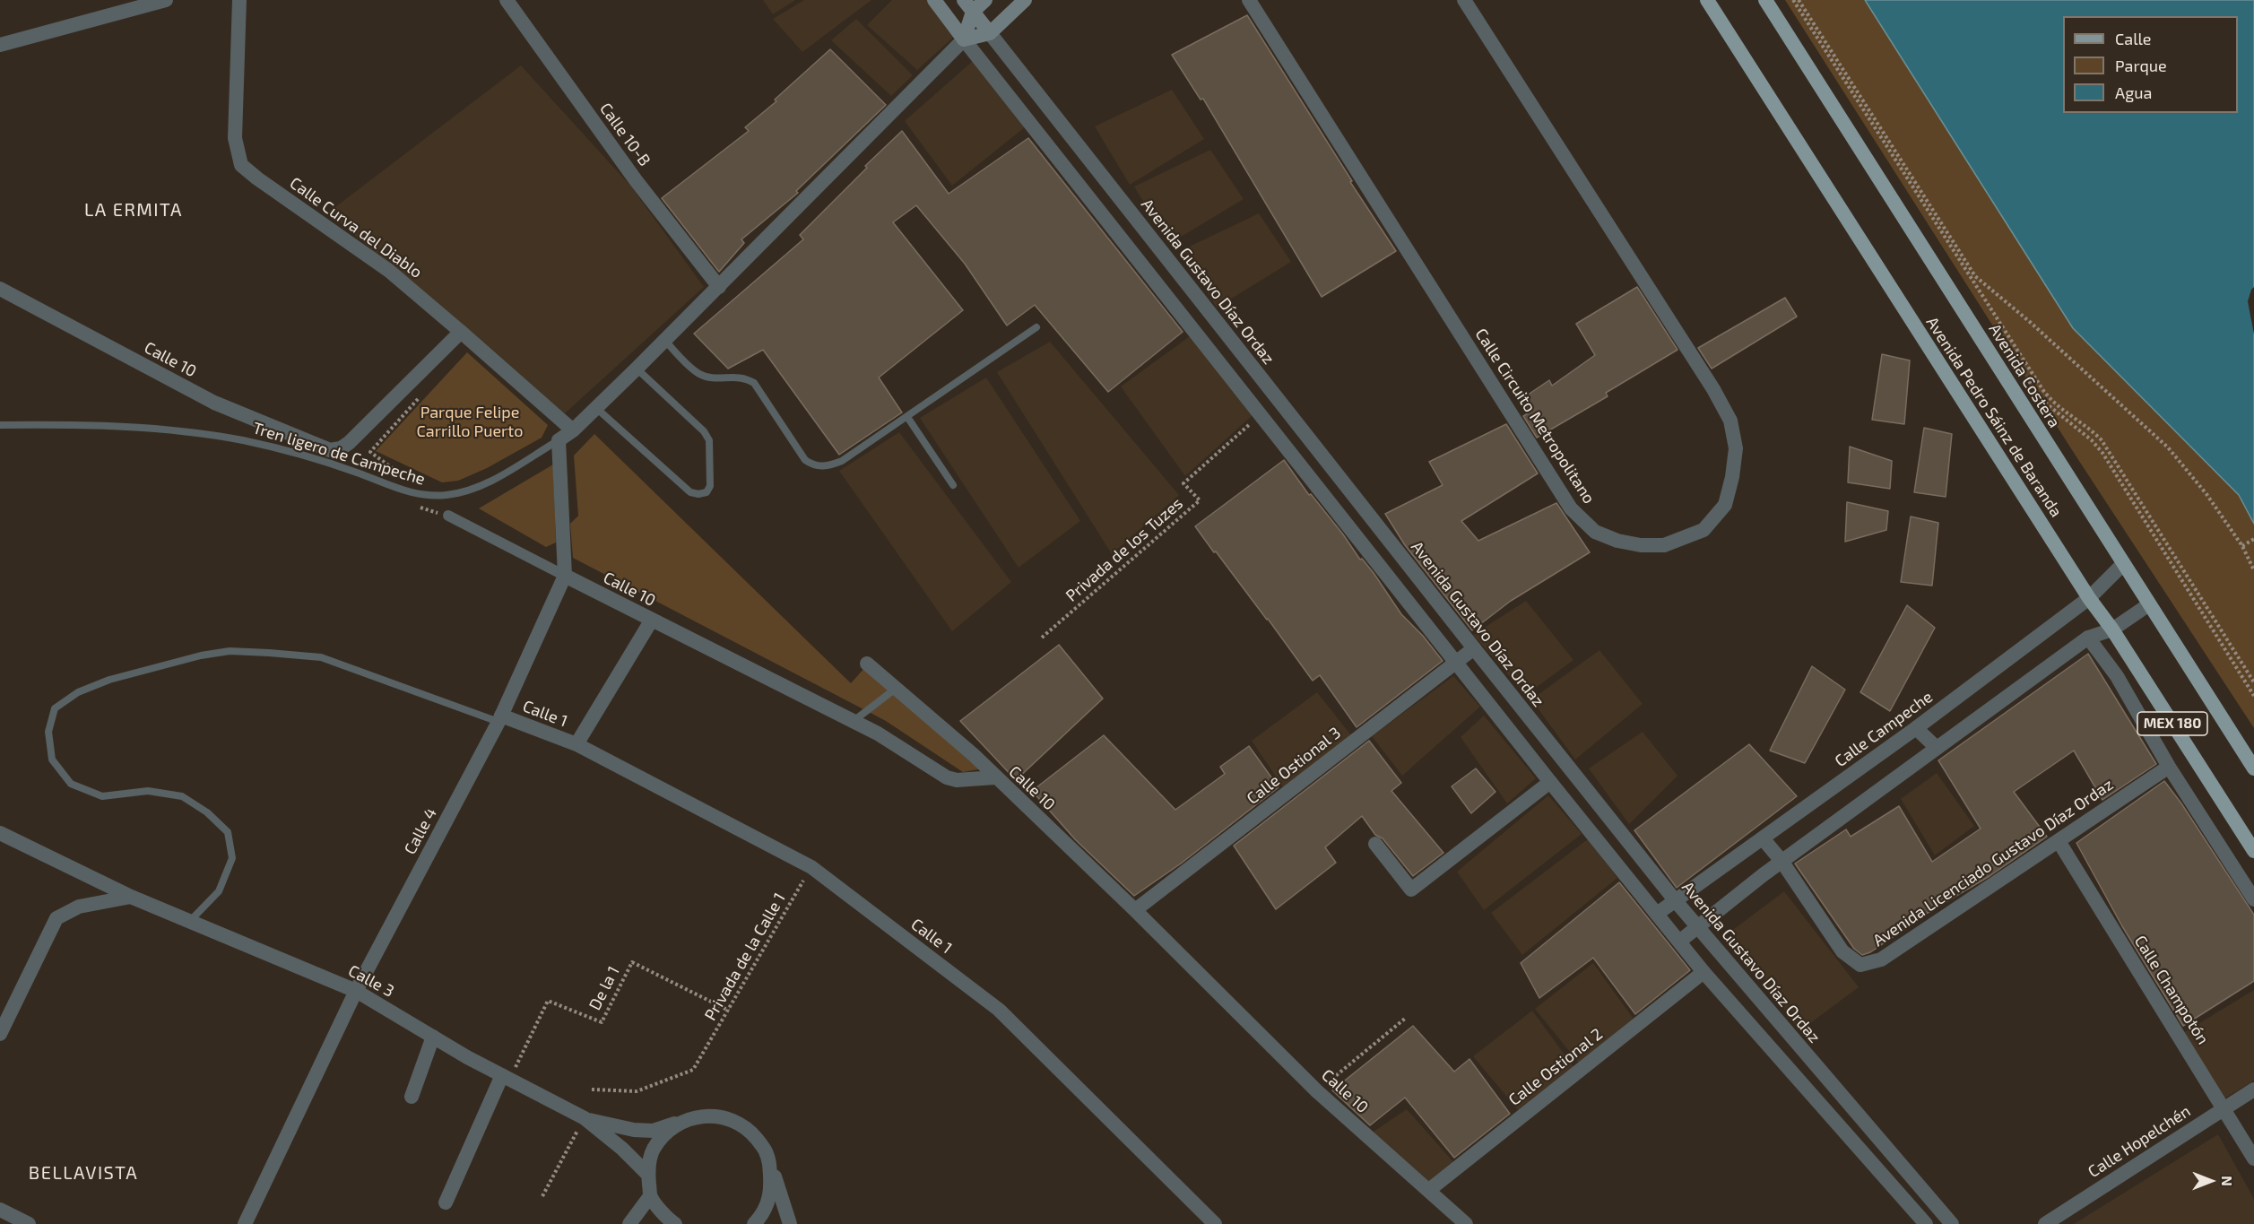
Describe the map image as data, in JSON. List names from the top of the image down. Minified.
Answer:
{"streets":{"main road":["Avenida Costera","Avenida Pedro Sáinz de Baranda","MEX 180"],"street":["Calle 10-B","Calle Curva del Diablo","Avenida Gustavo Díaz Ordaz","Calle 10","Calle Circuito Metropolitano","Calle 1","Calle Campeche","Calle Ostional 3","Calle 4","Avenida Licenciado Gustavo Díaz Ordaz","Calle 3","Calle Champotón","Calle Ostional 2","Calle Hopelchén"],"lane":["Tren ligero de Campeche"],"path":["Privada de los Tuzes","Privada de la Calle 1","De la 1"]},"crossings":[["Calle Curva del Diablo","Calle 10"],["Avenida Gustavo Díaz Ordaz","Calle Campeche"],["Avenida Gustavo Díaz Ordaz","Calle Ostional 3"],["Calle 10","Calle 1"],["Calle 10","Calle Ostional 3"],["Calle 10","Calle 4"],["Calle 10","Calle Ostional 2"],["Avenida Costera","Calle Campeche"],["Avenida Pedro Sáinz de Baranda","Calle Campeche"],["Tren ligero de Campeche","Calle 4"],["Calle 1","Calle 4"],["Calle 1","Privada de la Calle 1"],["Calle Campeche","Avenida Licenciado Gustavo Díaz Ordaz"],["Calle 4","Calle 3"],["Avenida Licenciado Gustavo Díaz Ordaz","Calle Champotón"],["Privada de la Calle 1","De la 1"],["Calle 3","De la 1"],["Calle Champotón","Calle Hopelchén"]],"districts":["LA ERMITA","BELLAVISTA"],"parks":["Parque Felipe Carrillo Puerto"],"legend":["Calle","Parque","Agua"],"north":"right"}
